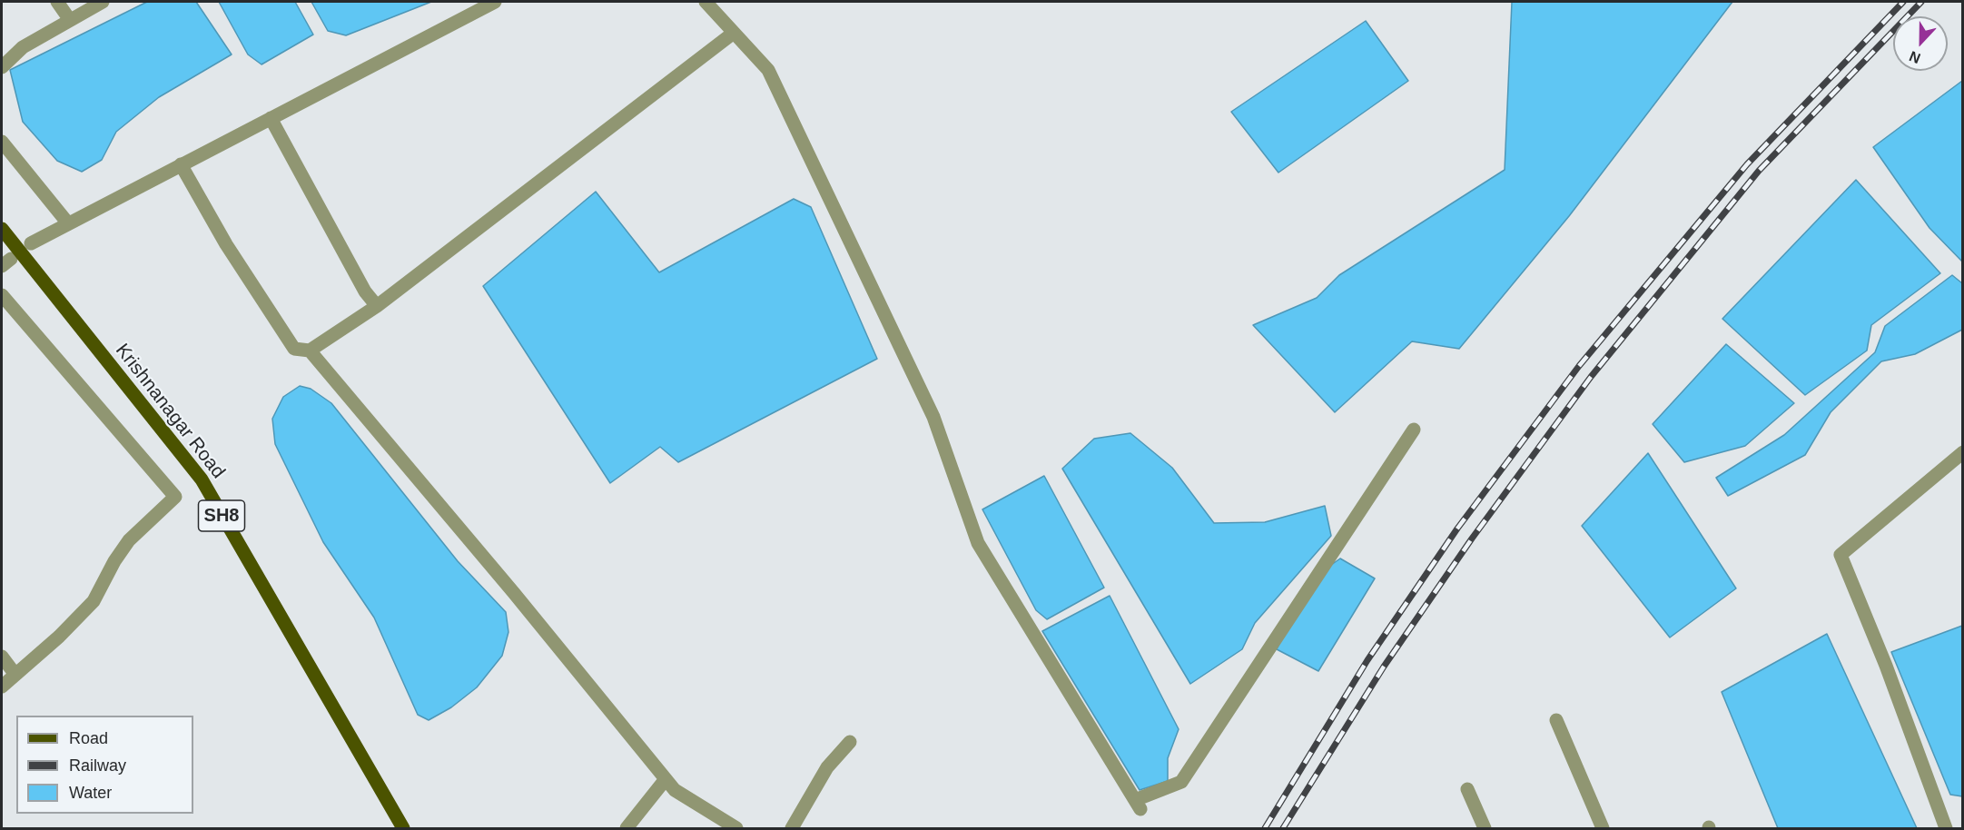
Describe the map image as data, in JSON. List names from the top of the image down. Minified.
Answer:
{"streets":{"main road":["Krishnanagar Road","SH8"]},"legend":["Road","Railway","Water"],"north":"bottom"}
